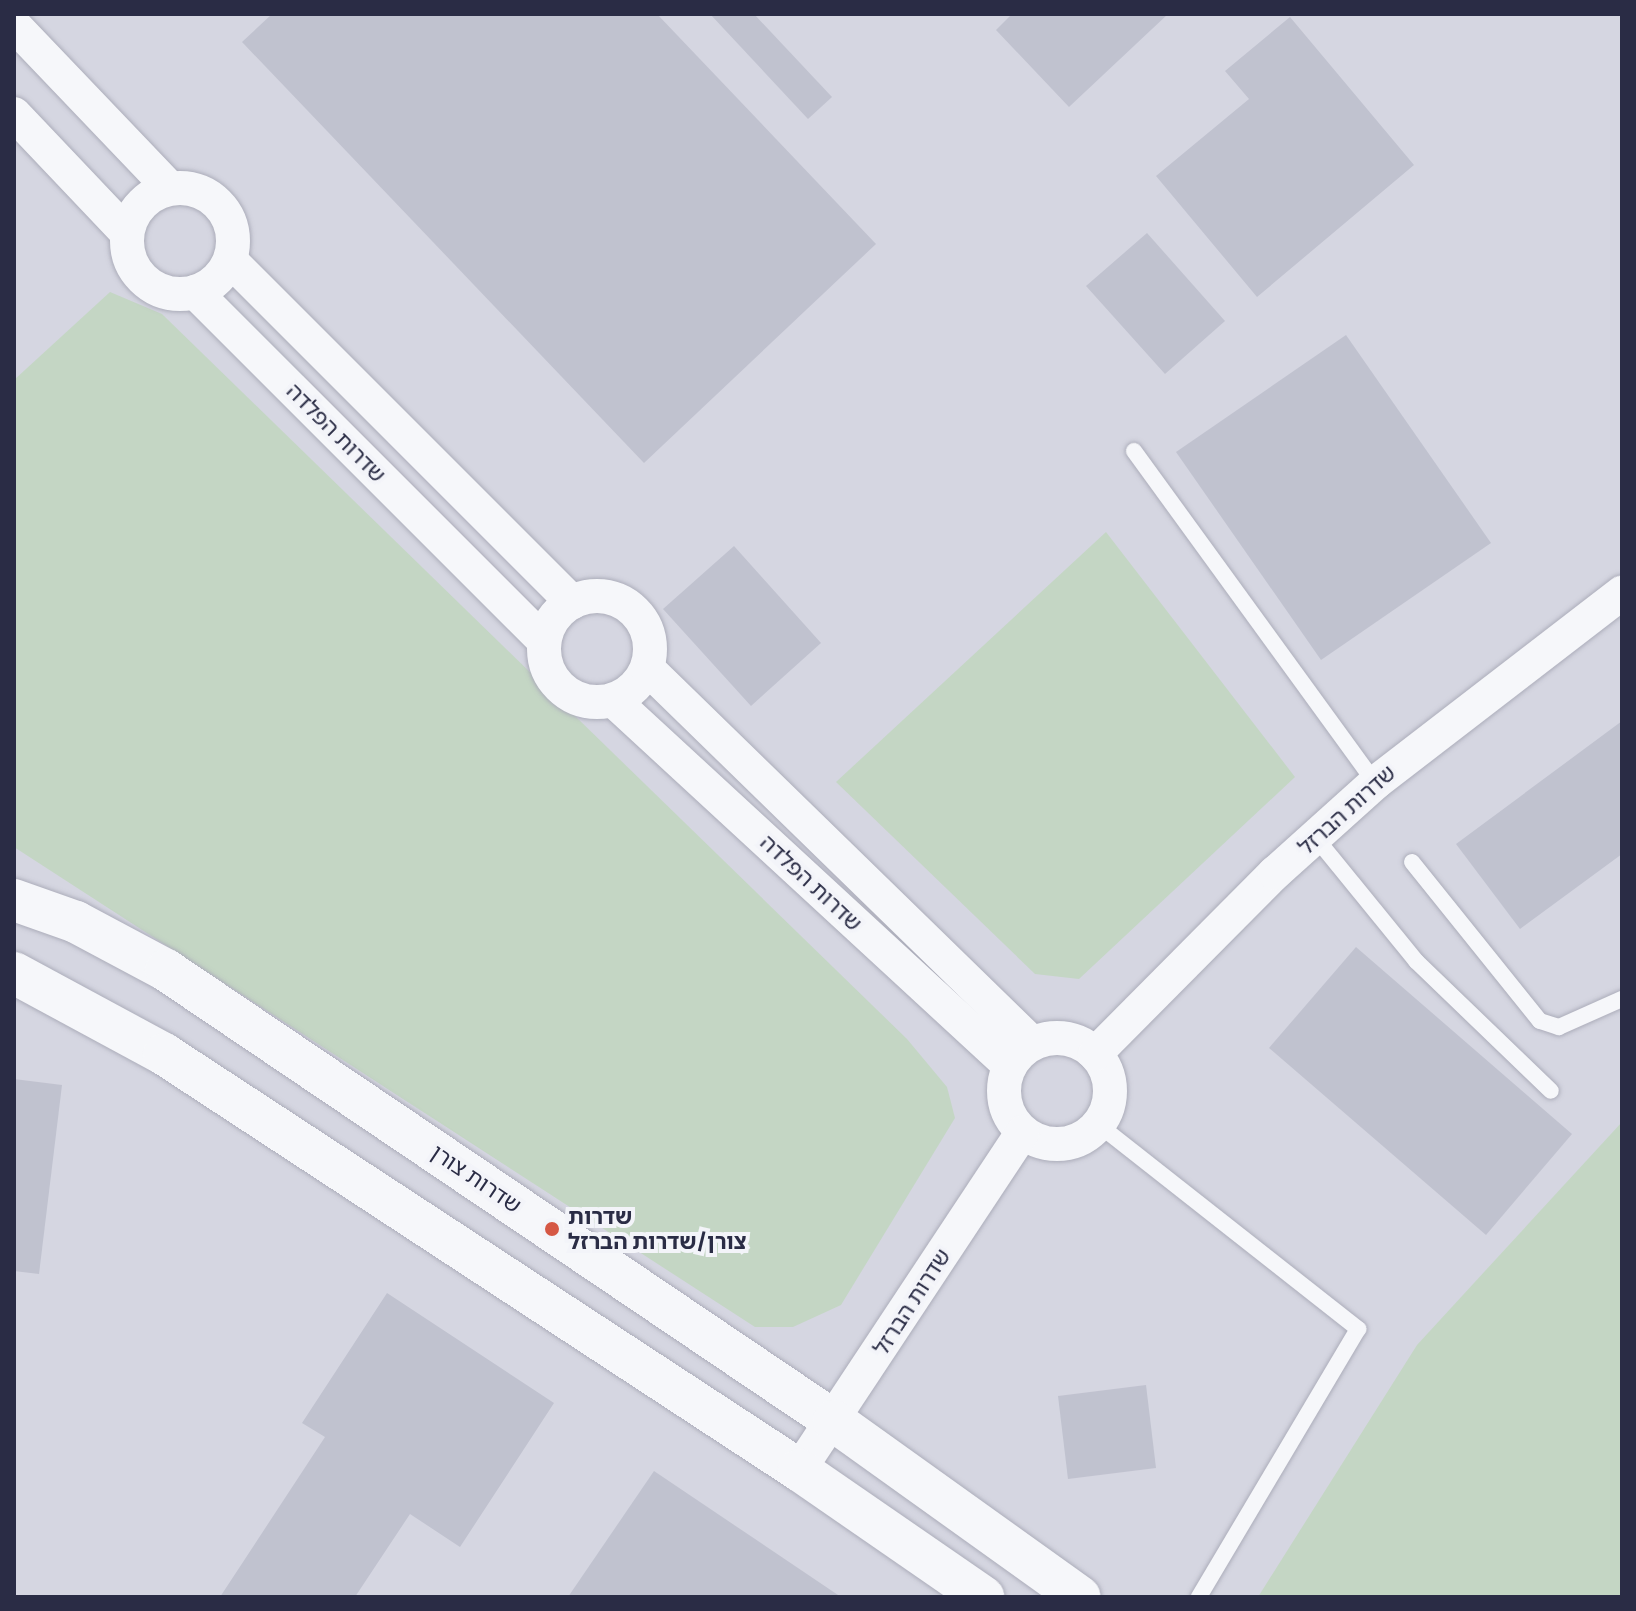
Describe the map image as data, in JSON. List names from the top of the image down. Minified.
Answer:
{"streets":{"street":["שדרות הפלדה","שדרות הברזל","שדרות צורן"]},"crossings":[["שדרות הפלדה","שדרות הברזל"],["שדרות הברזל","שדרות צורן"]],"places":["שדרות צורן/שדרות הברזל"]}
